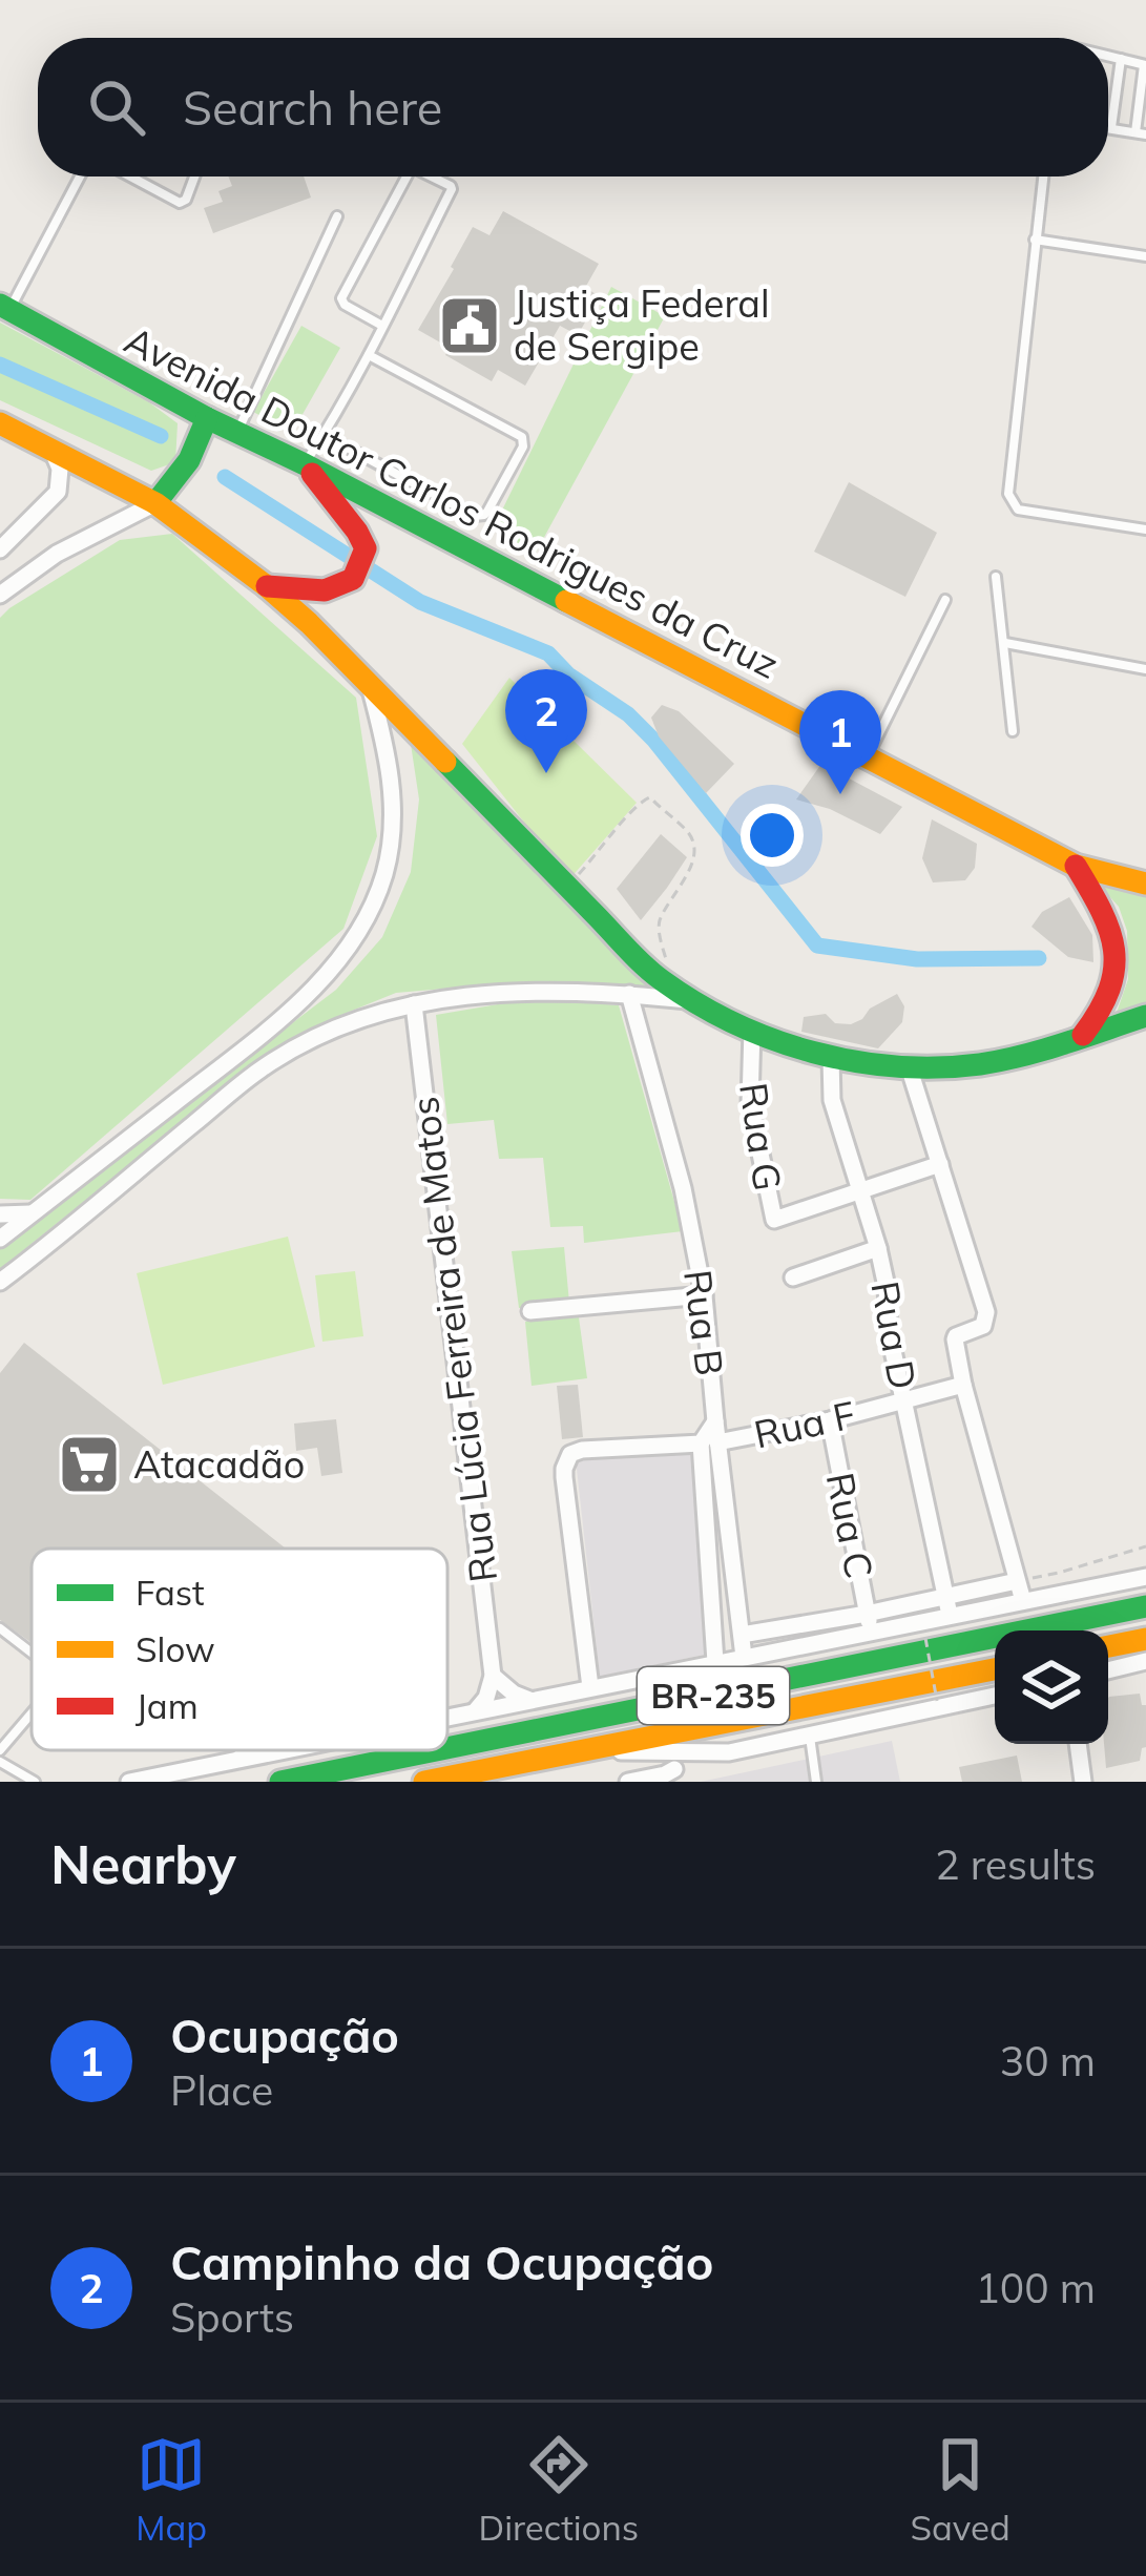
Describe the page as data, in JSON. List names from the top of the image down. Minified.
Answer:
{"streets":{"main road":["Avenida Doutor Carlos Rodrigues da Cruz","BR-235"],"street":["Rua G","Rua B","Rua D","Rua Lúcia Ferreira de Matos","Rua F","Rua C"]},"crossings":[["Rua G","Rua D"],["Rua B","Rua F"],["Rua D","Rua F"],["Rua F","Rua C"]],"places":{"public building":["Justiça Federal de Sergipe"],"supermarket":["Atacadão"]},"legend":["Fast","Slow","Jam"],"page":{"search":"Search here","pins":["2","1"],"heading":["Nearby","2 results"],"list":[{"mark":"1","name":"Ocupação","note":"Place","value":"30 m"},{"mark":"2","name":"Campinho da Ocupação","note":"Sports","value":"100 m"}],"nav":["Map","Directions","Saved"]}}
